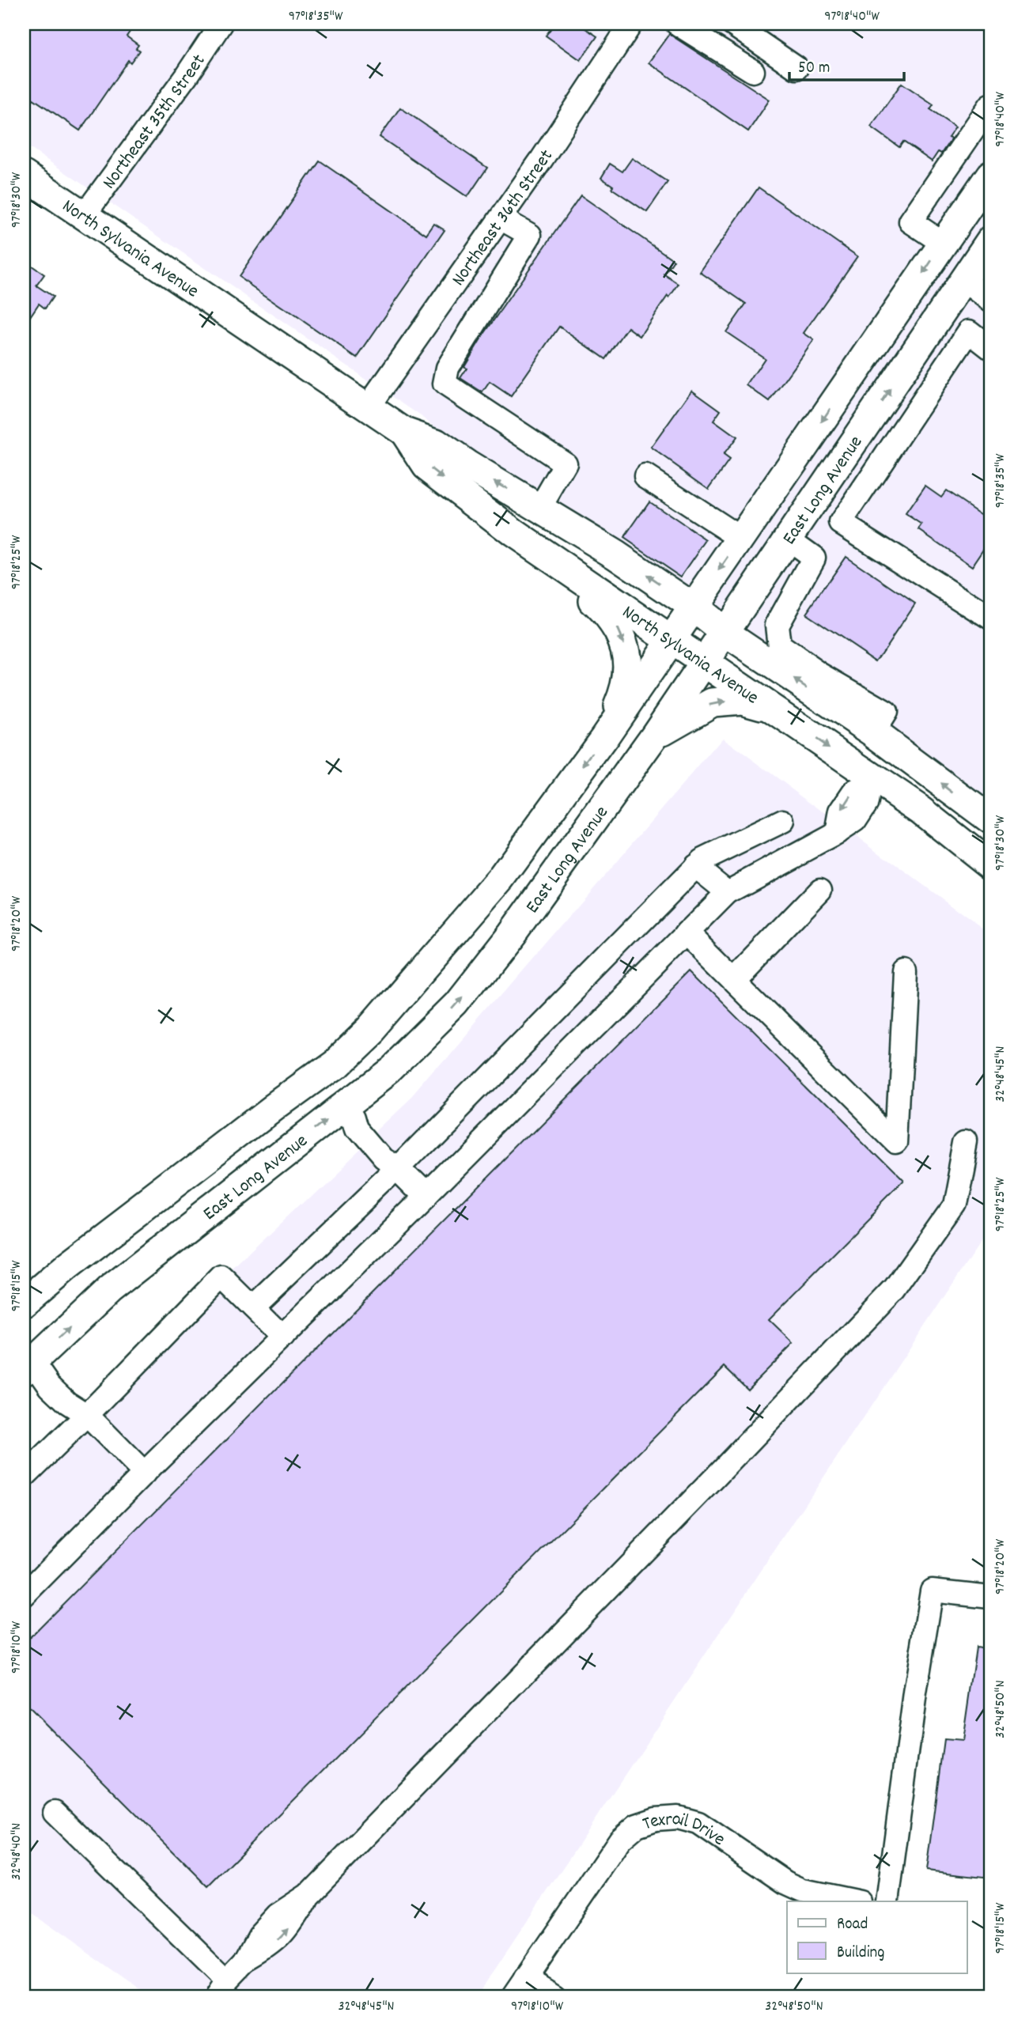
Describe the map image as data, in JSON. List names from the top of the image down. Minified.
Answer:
{"streets":{"main road":["North Sylvania Avenue","East Long Avenue"],"street":["Northeast 35th Street","Northeast 36th Street","Texrail Drive"]},"crossings":[["Northeast 35th Street","North Sylvania Avenue"],["Northeast 36th Street","North Sylvania Avenue"],["North Sylvania Avenue","East Long Avenue"]],"legend":["Road","Building"],"scale_bar":"50 m","coordinates":["97°18'35\"W","97°18'40\"W","97°18'30\"W","97°18'25\"W","97°18'20\"W","32°48'45\"N","97°18'15\"W","97°18'10\"W","32°48'50\"N","32°48'40\"N"]}
